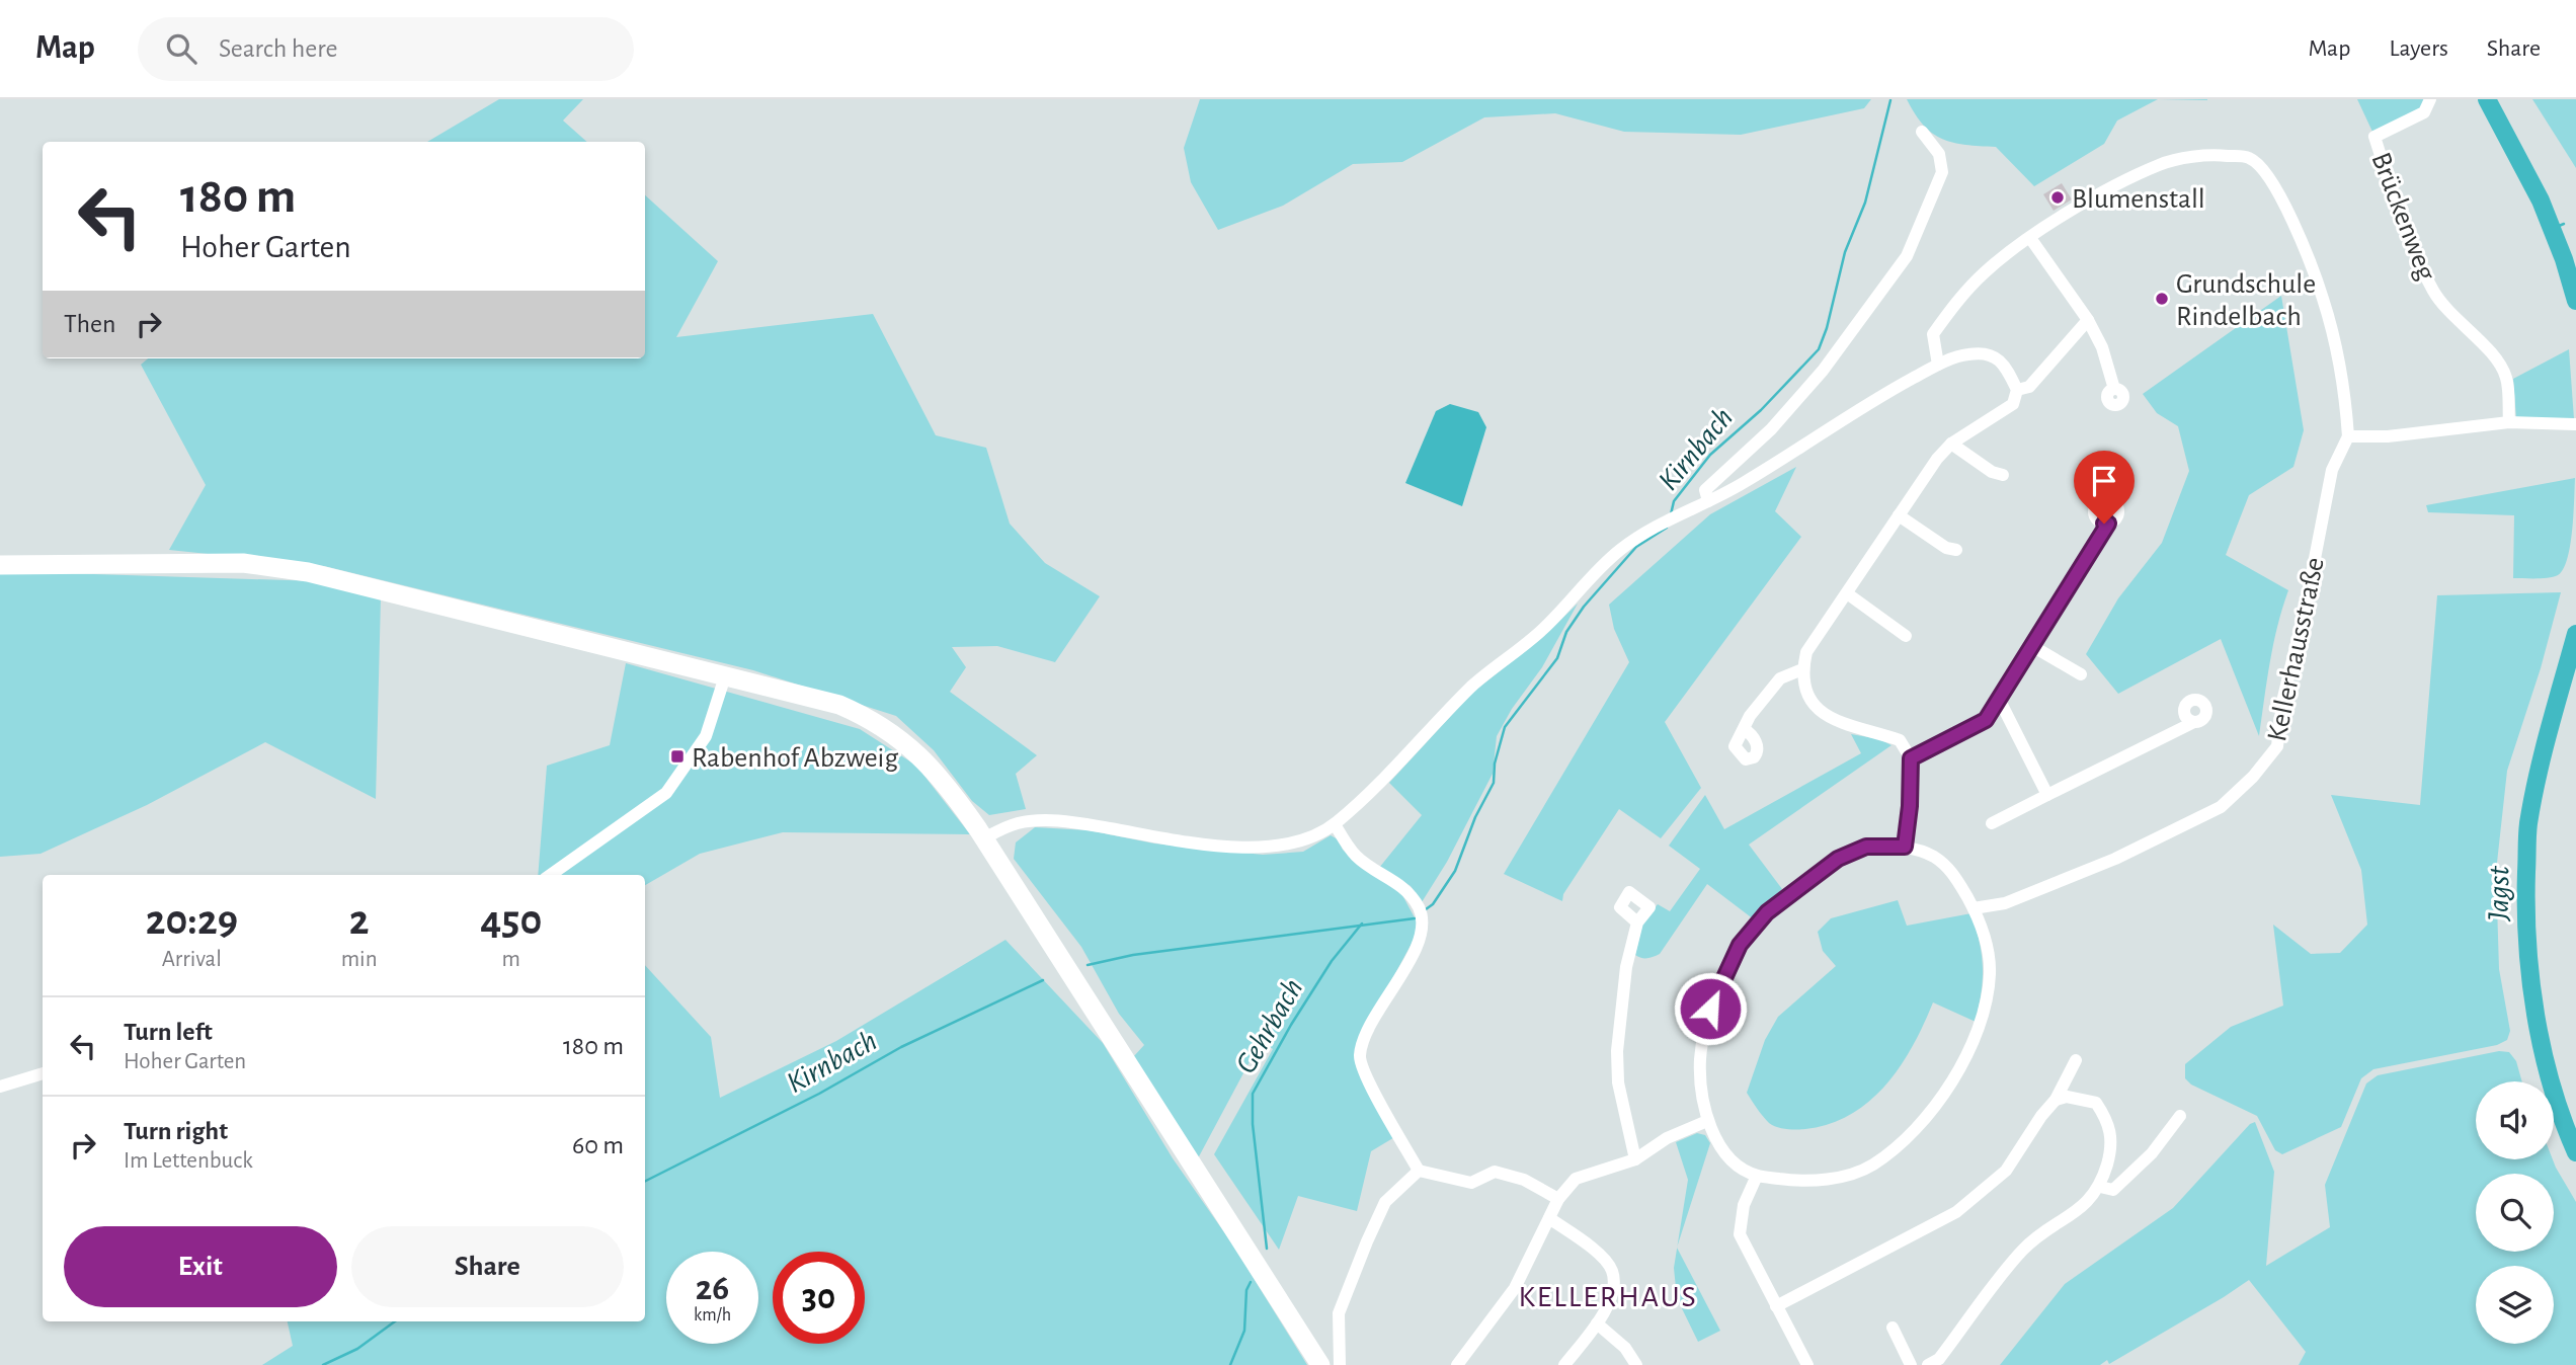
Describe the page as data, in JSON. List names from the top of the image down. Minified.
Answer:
{"streets":{"street":["Brückenweg","Kellerhausstraße"]},"districts":["KELLERHAUS"],"water":["Kirnbach","Jagst","Gehrbach"],"places":{"other":["Blumenstall","Grundschule Rindelbach"],"transit":["Rabenhof Abzweig"]},"page":{"header":"Map","search":"Search here","nav":["Map","Layers","Share"],"turn":["180 m","Hoher Garten"],"then":"Then","eta":["20:29","Arrival","2","min","450","m"],"list":[{"name":"Turn left","note":"Hoher Garten","value":"180 m"},{"name":"Turn right","note":"Im Lettenbuck","value":"60 m"}],"buttons":["Exit","Share"],"speed":"26 km/h","limit":"30"}}
